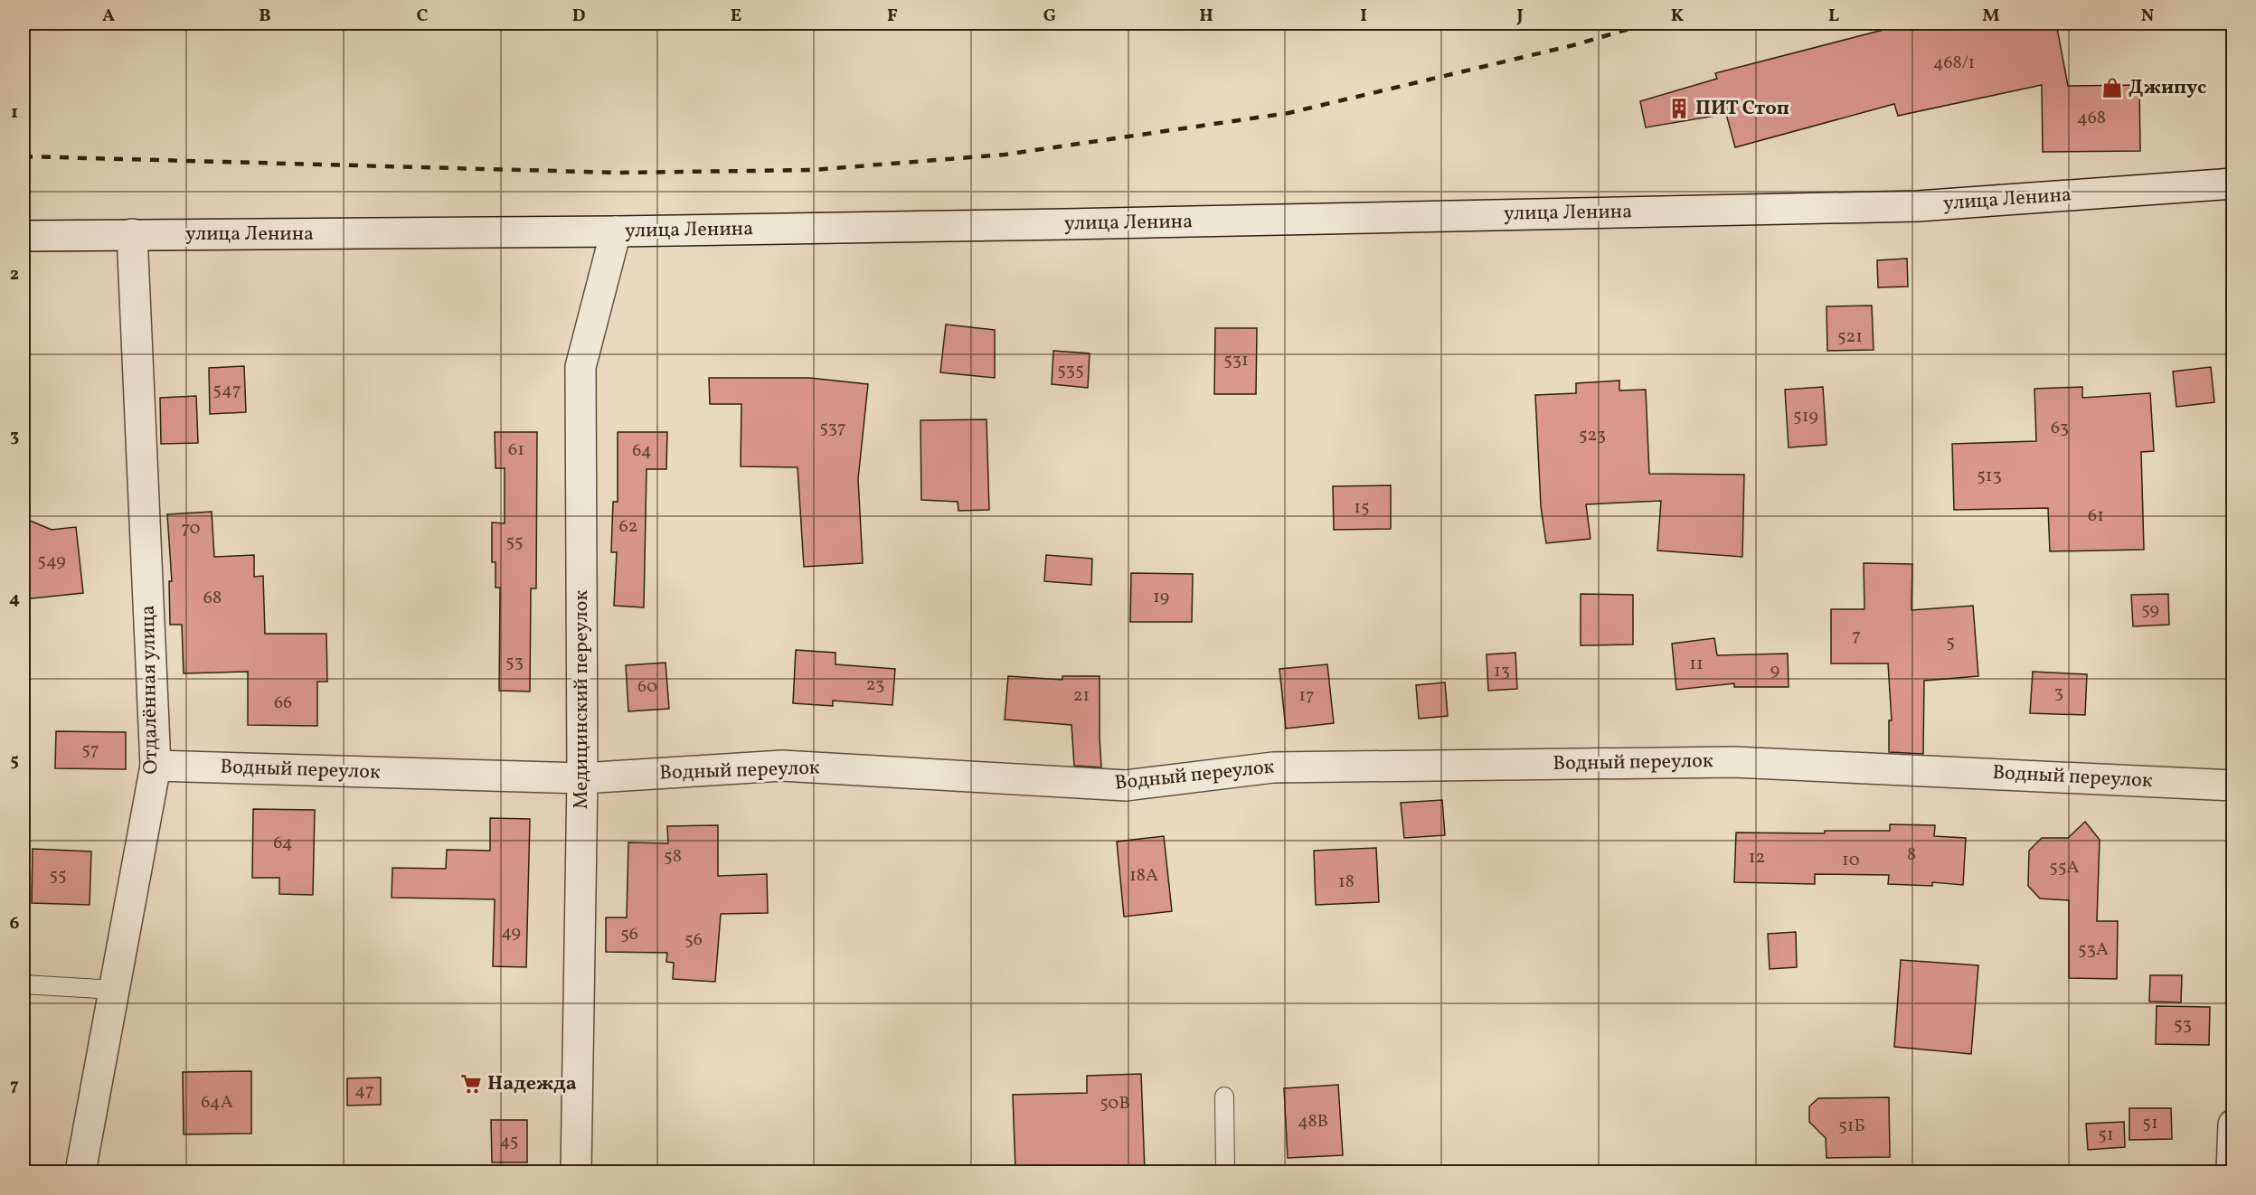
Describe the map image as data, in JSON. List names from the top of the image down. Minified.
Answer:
{"streets":{"street":["улица Ленина","Отдалённая улица","Медицинский переулок","Водный переулок"]},"crossings":[["улица Ленина","Отдалённая улица"],["улица Ленина","Медицинский переулок"],["Отдалённая улица","Водный переулок"],["Медицинский переулок","Водный переулок"]],"places":{"shop":["Джипус"],"building":["ПИТ Стоп"],"supermarket":["Надежда"]},"house_numbers":["468/1","468","521","531","535","547","519","537","63","523","61","64","513","15","61","62","70","55","549","19","68","59","7","5","53","11","9","13","23","60","3","21","17","66","57","64","8","58","12","10","55А","55","18А","18","49","56","56","53А","53","47","64А","50В","48В","51","51Б","51","45"],"grid":{"columns":["A","B","C","D","E","F","G","H","I","J","K","L","M","N"],"rows":["1","2","3","4","5","6","7"]}}
